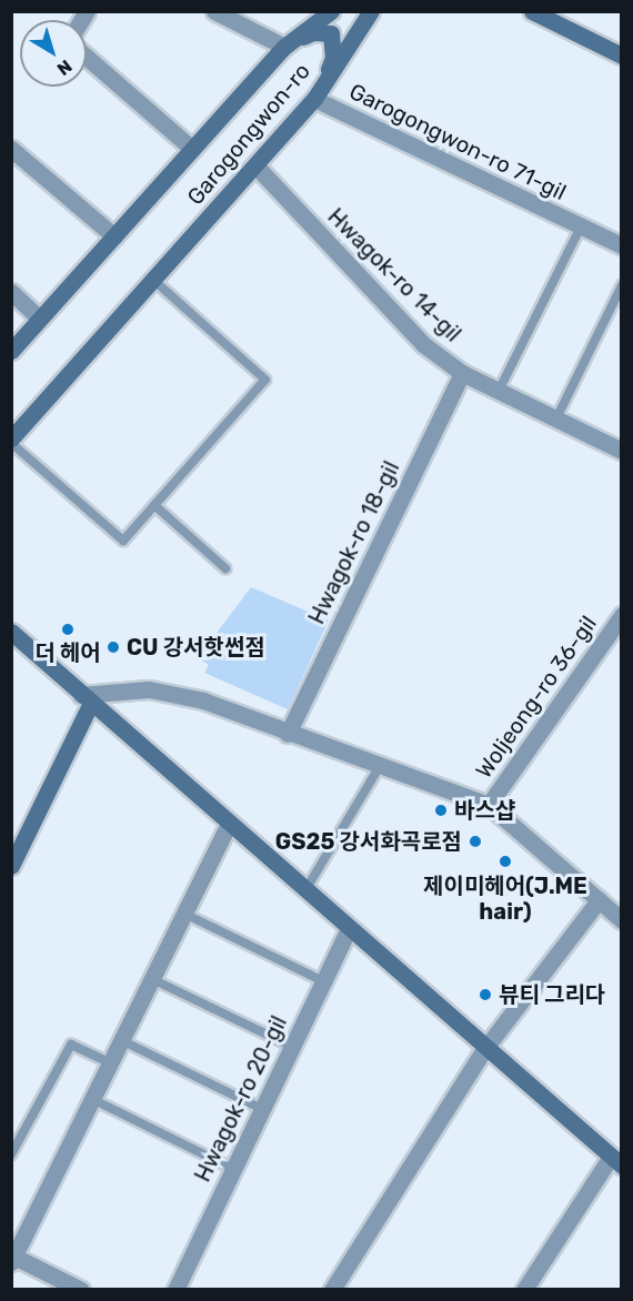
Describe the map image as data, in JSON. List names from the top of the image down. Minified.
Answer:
{"streets":{"main road":["Garogongwon-ro"],"street":["Garogongwon-ro 71-gil","Hwagok-ro 14-gil","Hwagok-ro 18-gil","Woljeong-ro 36-gil","Hwagok-ro 20-gil"]},"crossings":[["Garogongwon-ro","Garogongwon-ro 71-gil"],["Garogongwon-ro","Hwagok-ro 14-gil"],["Garogongwon-ro 71-gil","Hwagok-ro 14-gil"],["Hwagok-ro 14-gil","Hwagok-ro 18-gil"]],"places":["더 헤어","CU 강서핫썬점","바스샵","GS25 강서화곡로점","제이미헤어(J.ME hair)","뷰티 그리다"],"north":"bottom right"}
